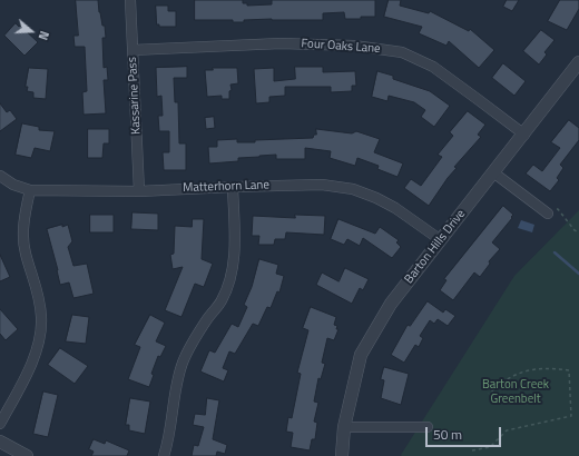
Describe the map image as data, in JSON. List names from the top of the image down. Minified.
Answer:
{"streets":{"street":["Four Oaks Lane","Kassarine Pass","Matterhorn Lane","Barton Hills Drive"]},"crossings":[["Four Oaks Lane","Kassarine Pass"],["Four Oaks Lane","Barton Hills Drive"],["Kassarine Pass","Matterhorn Lane"],["Matterhorn Lane","Barton Hills Drive"]],"parks":["Barton Creek Greenbelt"],"scale_bar":"50 m","north":"right"}
